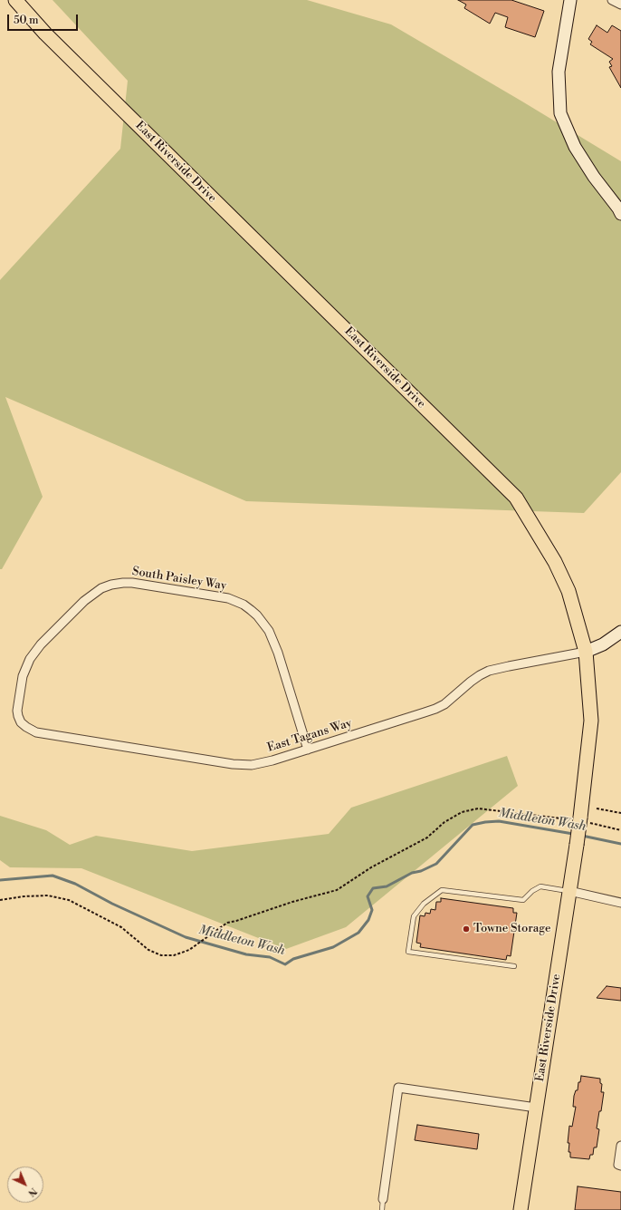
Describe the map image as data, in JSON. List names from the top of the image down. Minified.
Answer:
{"streets":{"main road":["East Riverside Drive"],"street":["South Paisley Way","East Tagans Way"]},"crossings":[["East Riverside Drive","East Tagans Way"],["South Paisley Way","East Tagans Way"]],"water":["Middleton Wash"],"places":["Towne Storage"],"scale_bar":"50 m","north":"bottom right"}
